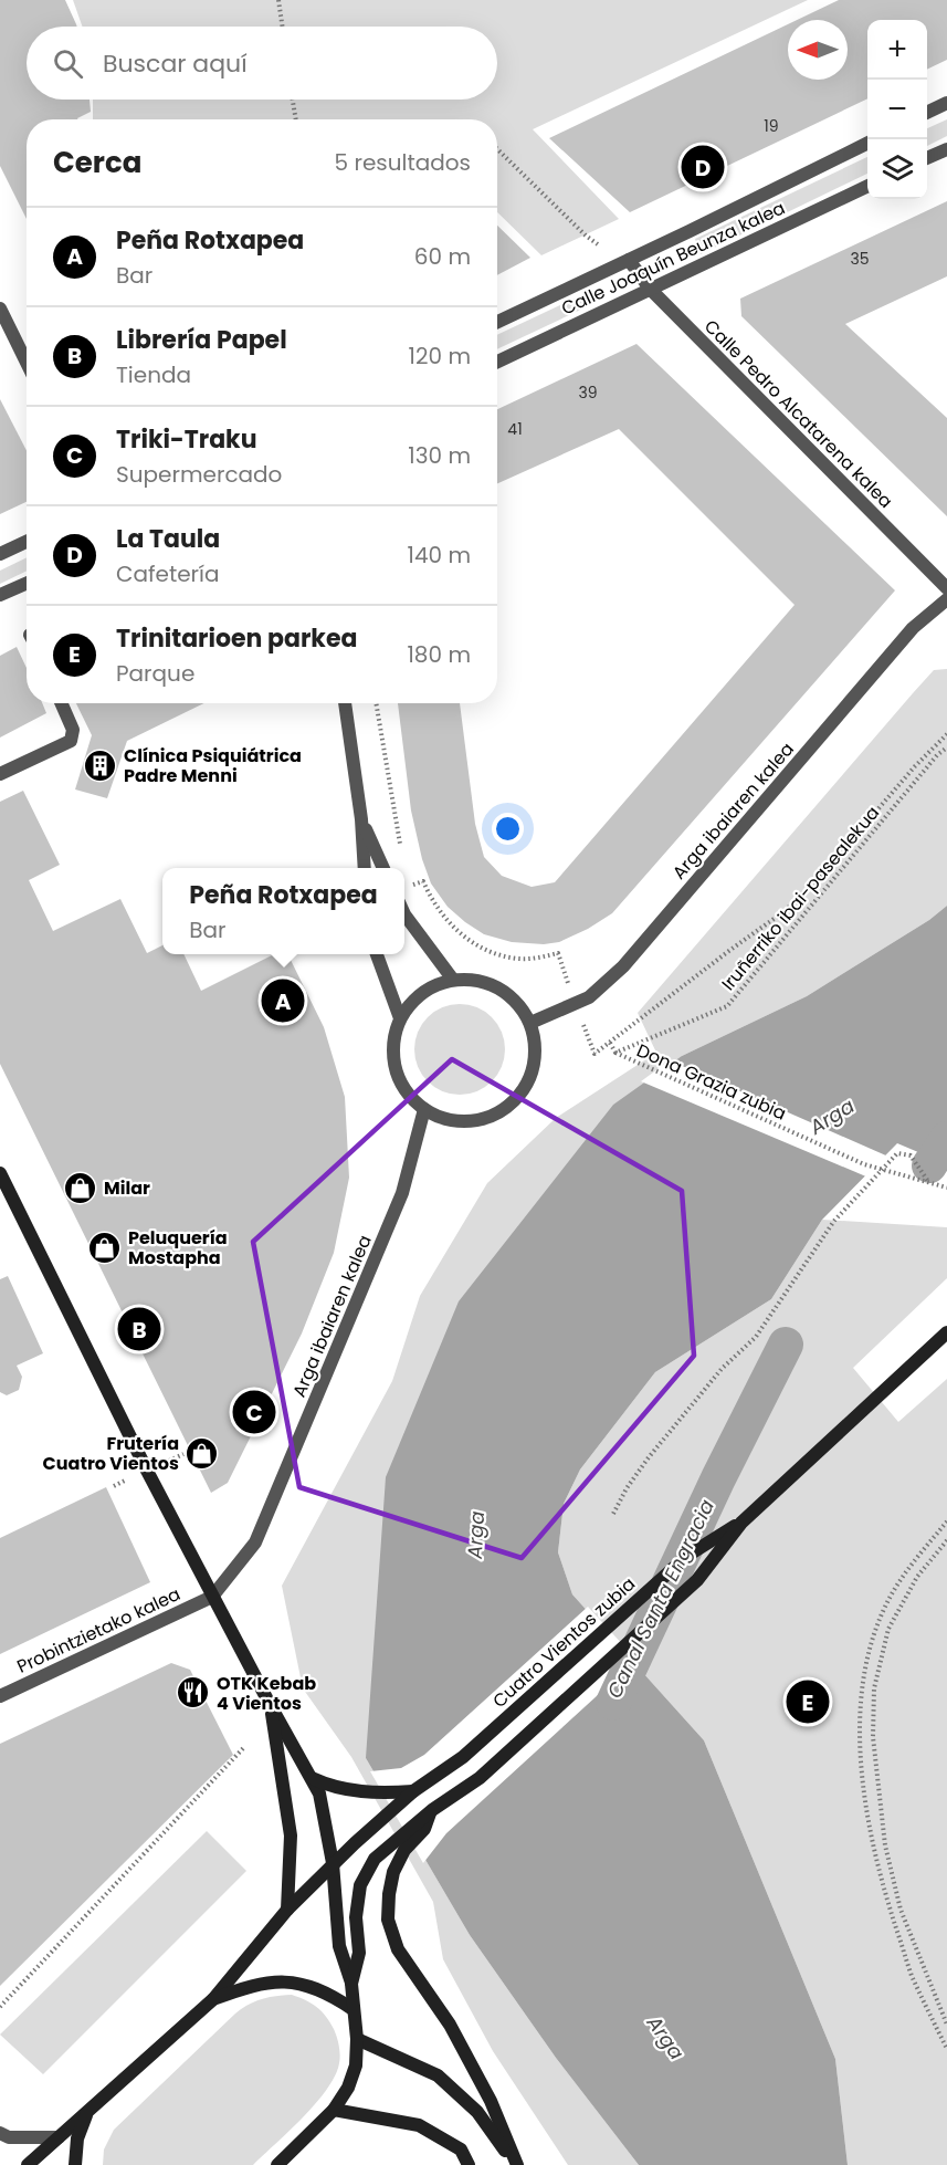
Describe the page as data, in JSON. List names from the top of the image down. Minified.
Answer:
{"streets":{"main road":["Cuatro Vientos zubia"],"street":["Calle Joaquín Beunza kalea","Calle Pedro Alcatarena kalea","Arga ibaiaren kalea","Probintzietako kalea"],"path":["Iruñerriko ibai-pasealekua","Dona Grazia zubia"]},"crossings":[["Calle Joaquín Beunza kalea","Calle Pedro Alcatarena kalea"],["Arga ibaiaren kalea","Probintzietako kalea"],["Iruñerriko ibai-pasealekua","Dona Grazia zubia"]],"water":["Arga","Canal Santa Engracia"],"places":{"building":["Clínica Psiquiátrica Padre Menni"],"shop":["Milar","Peluquería Mostapha","Frutería Cuatro Vientos"],"restaurant":["OTK Kebab 4 Vientos"]},"house_numbers":["19","35","39","41"],"north":"left","page":{"map_buttons":["+","−"],"search":"Buscar aquí","heading":["Cerca","5 resultados"],"pins":["D","A","B","C","E"],"list":[{"mark":"A","name":"Peña Rotxapea","note":"Bar","value":"60 m"},{"mark":"B","name":"Librería Papel","note":"Tienda","value":"120 m"},{"mark":"C","name":"Triki-Traku","note":"Supermercado","value":"130 m"},{"mark":"D","name":"La Taula","note":"Cafetería","value":"140 m"},{"mark":"E","name":"Trinitarioen parkea","note":"Parque","value":"180 m"}],"popup":["Peña Rotxapea","Bar"]}}
